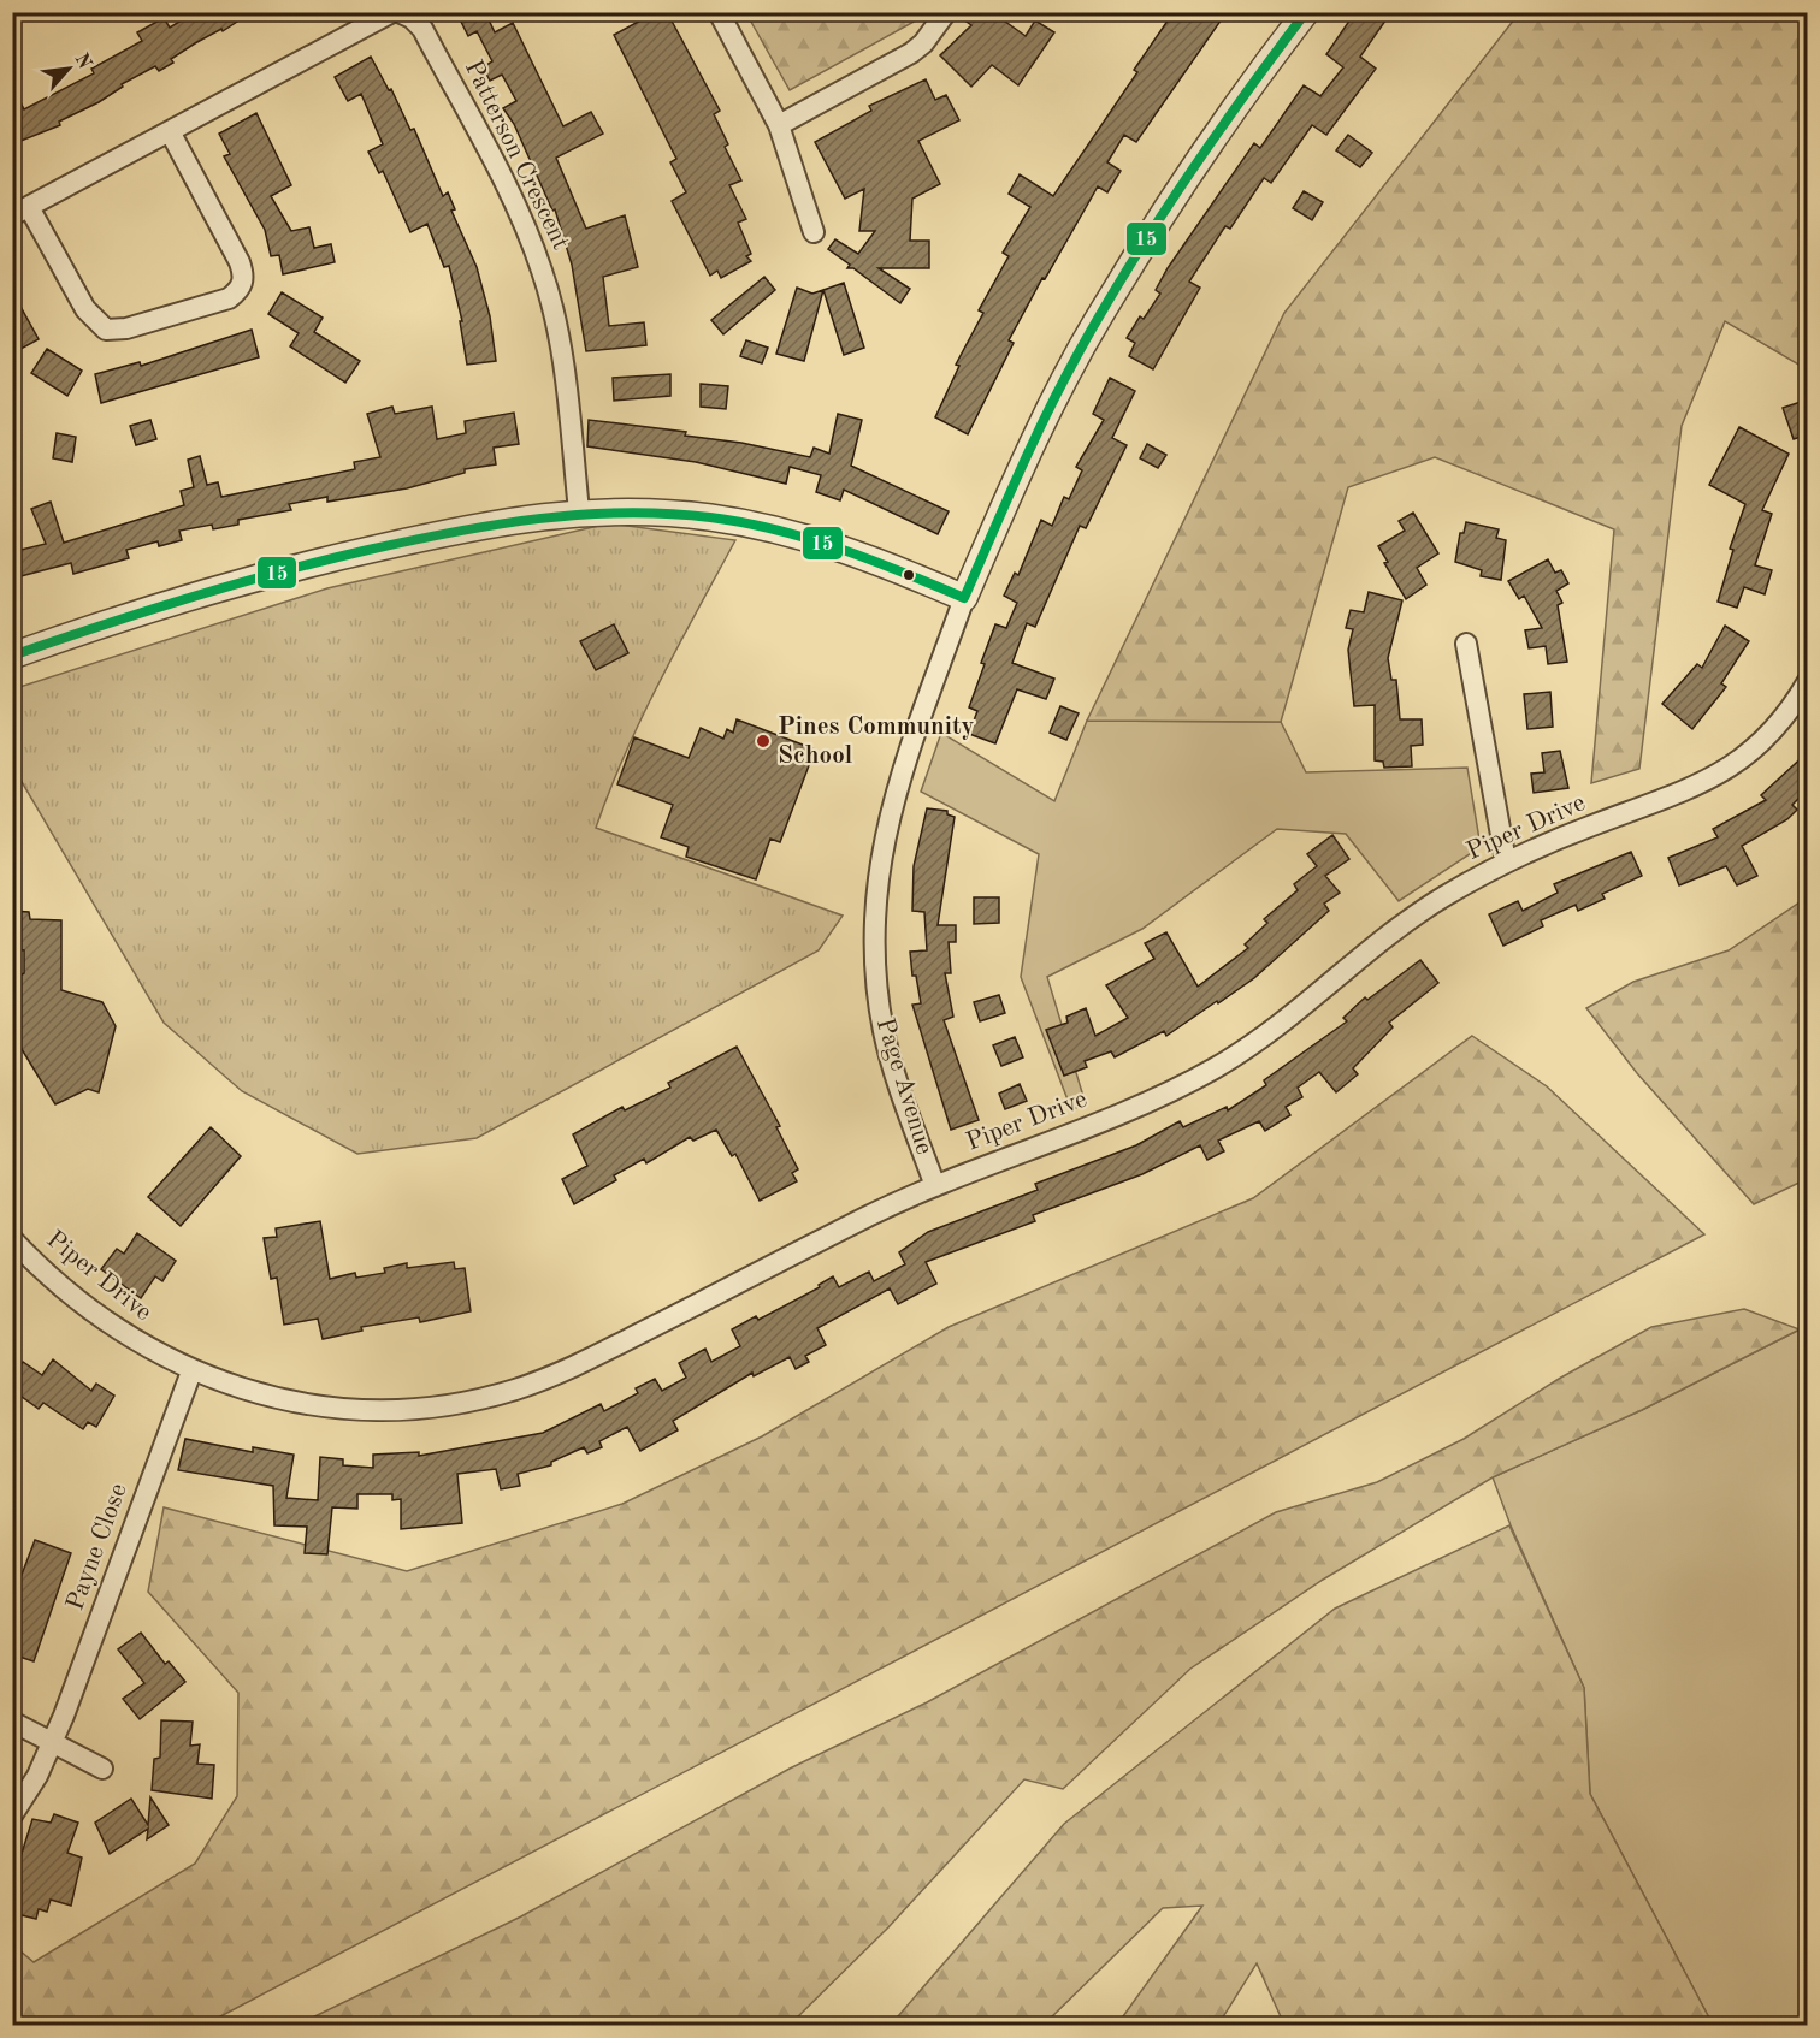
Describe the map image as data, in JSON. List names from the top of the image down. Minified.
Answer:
{"streets":{"street":["Patterson Crescent","Piper Drive","Page Avenue","Payne Close"]},"crossings":[["Piper Drive","Page Avenue"],["Piper Drive","Payne Close"]],"places":["Pines Community School"],"lines":["transit line 15"],"north":"top right"}
